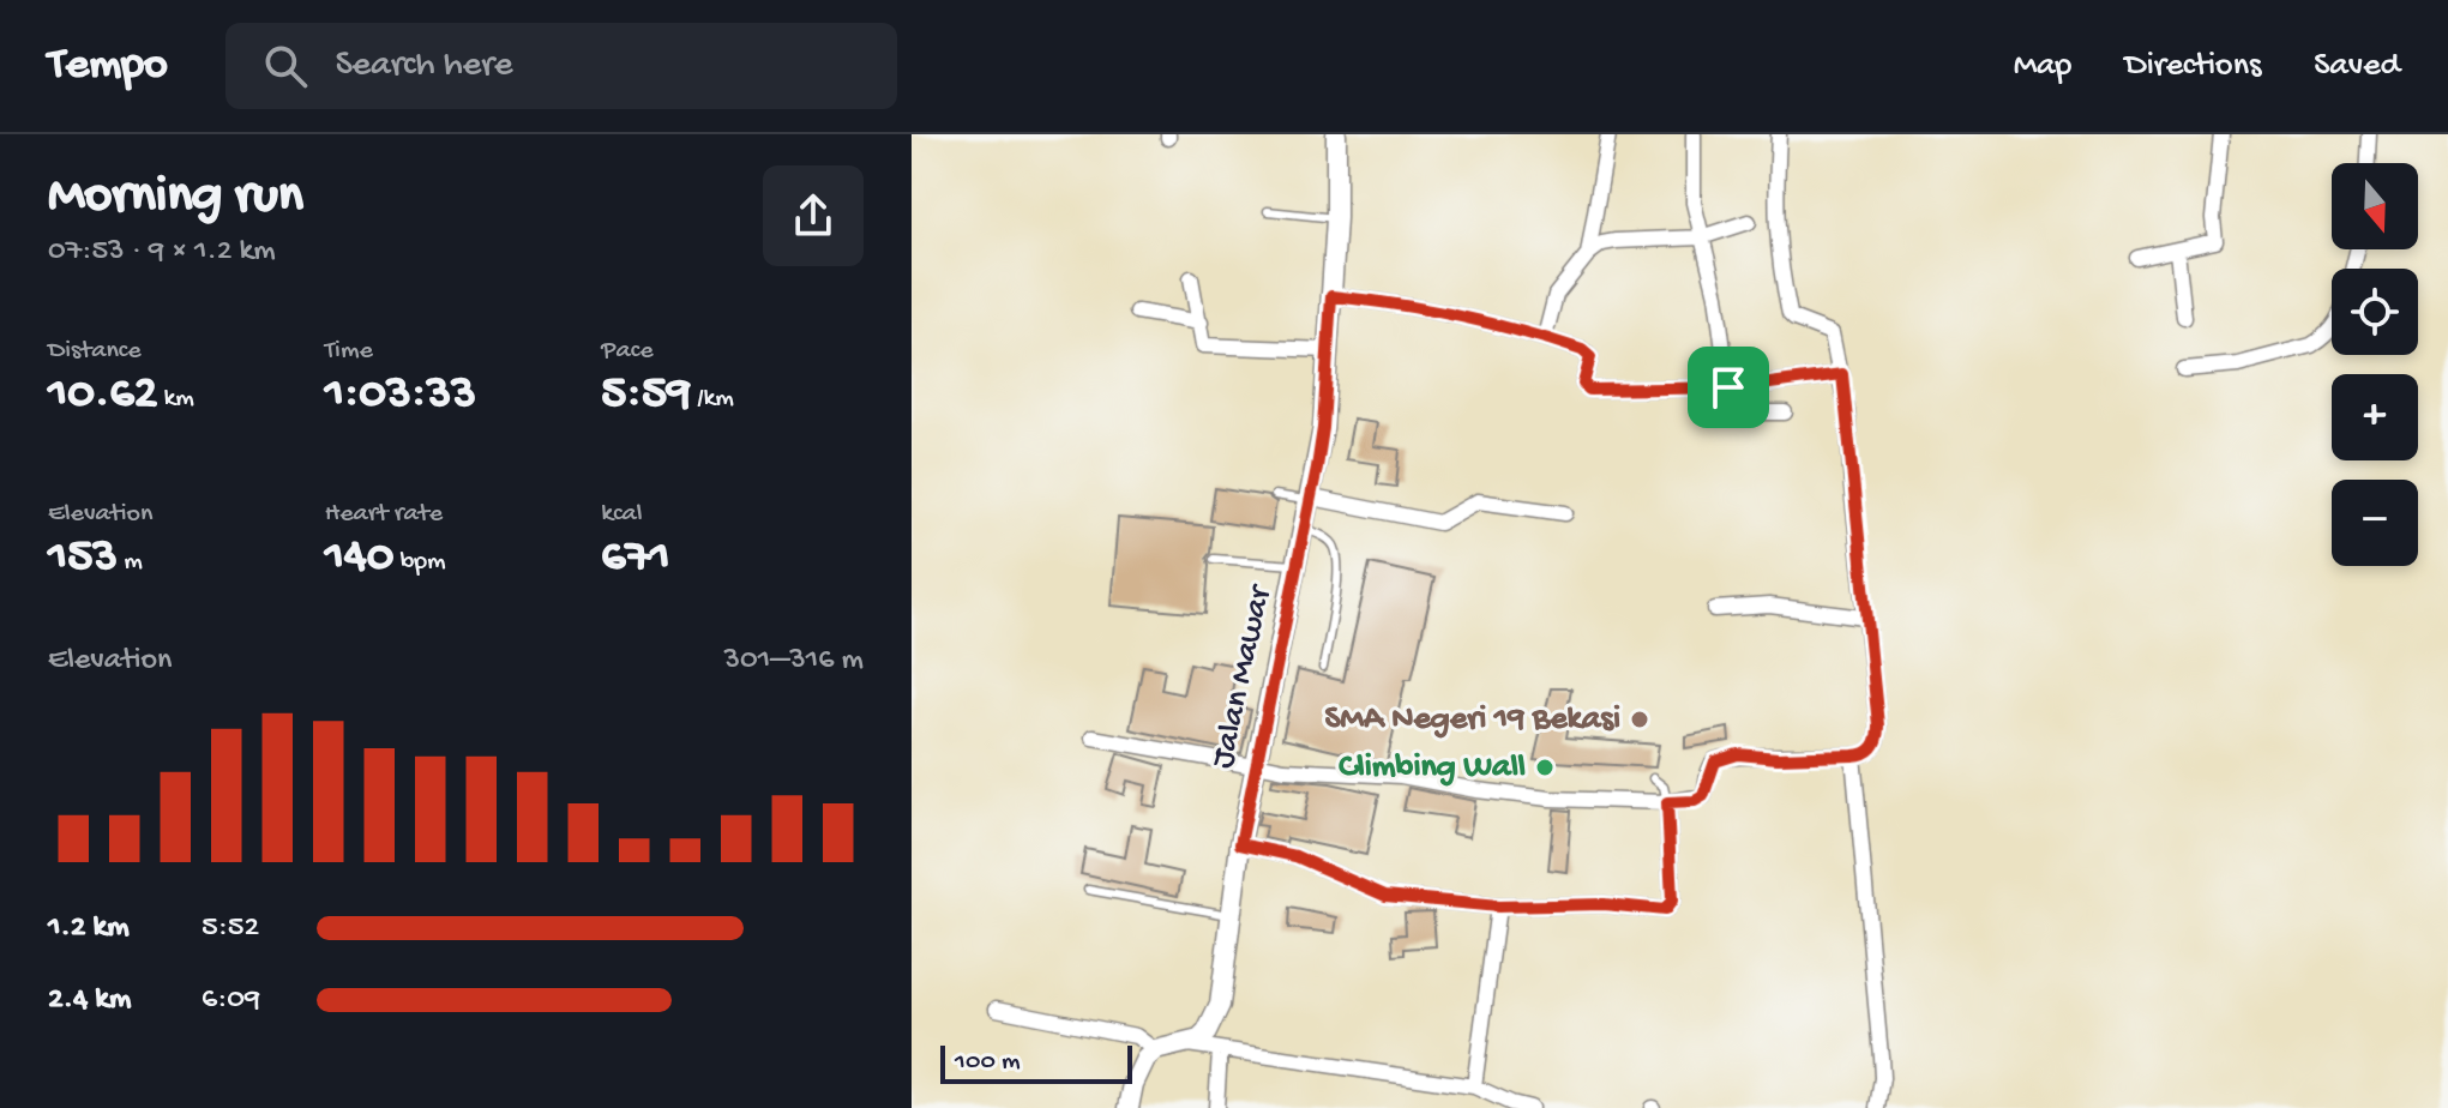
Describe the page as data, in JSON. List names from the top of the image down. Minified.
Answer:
{"streets":{"street":["Jalan Mawar"]},"places":["SMA Negeri 19 Bekasi","Climbing Wall"],"scale_bar":"100 m","north":"bottom","page":{"header":"Tempo","search":"Search here","nav":["Map","Directions","Saved"],"heading":["Morning run","07:53 · 9 × 1.2 km"],"map_buttons":["+","−"],"stats":[["Distance","10.62 km"],["Time","1:03:33"],["Pace","5:59 /km"],["Elevation","153 m"],["Heart rate","140 bpm"],["kcal","671"]],"chart":["Elevation","301–316 m"],"list":[{"name":"1.2 km","note":"5:52"},{"name":"2.4 km","note":"6:09"}],"scale":"100 m"}}
